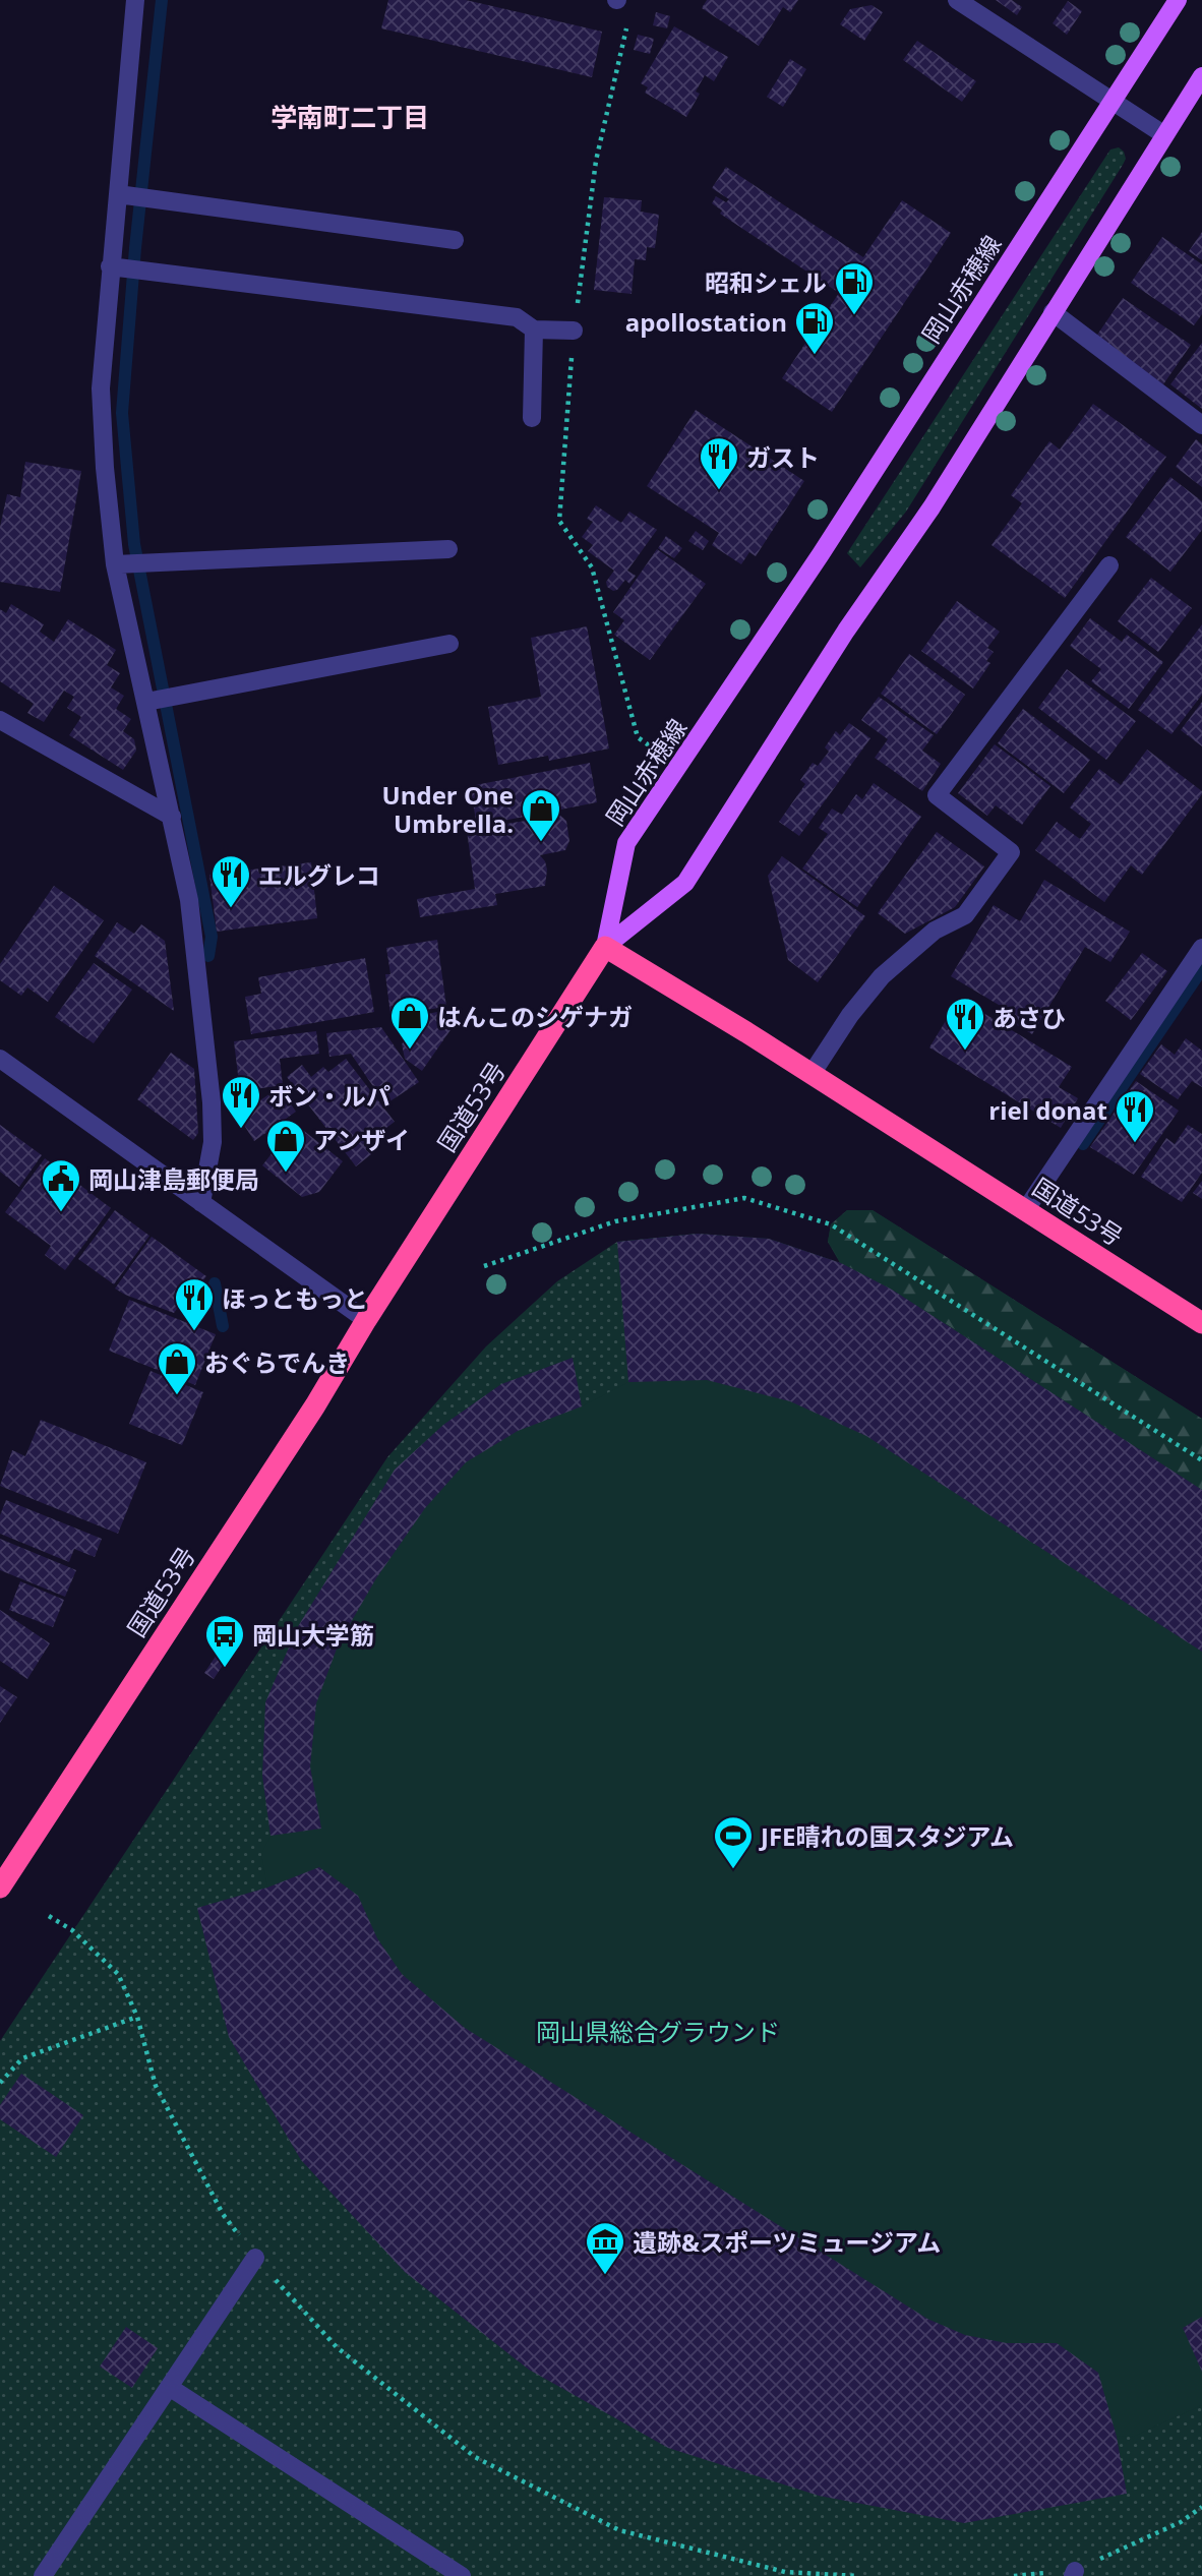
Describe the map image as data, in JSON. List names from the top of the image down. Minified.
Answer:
{"streets":{"highway":["国道53号"],"main road":["岡山赤穂線"]},"crossings":[["岡山赤穂線","国道53号"]],"districts":["学南町二丁目"],"parks":["岡山県総合グラウンド"],"places":{"fuel station":["昭和シェル","apollostation"],"restaurant":["ガスト","エルグレコ","あさひ","ボン・ルパ","riel donat","ほっともっと"],"shop":["Under One Umbrella.","はんこのシゲナガ","アンザイ","おぐらでんき"],"public building":["岡山津島郵便局"],"bus stop":["岡山大学筋"],"sports":["JFE晴れの国スタジアム"],"museum":["遺跡&スポーツミュージアム"]}}
